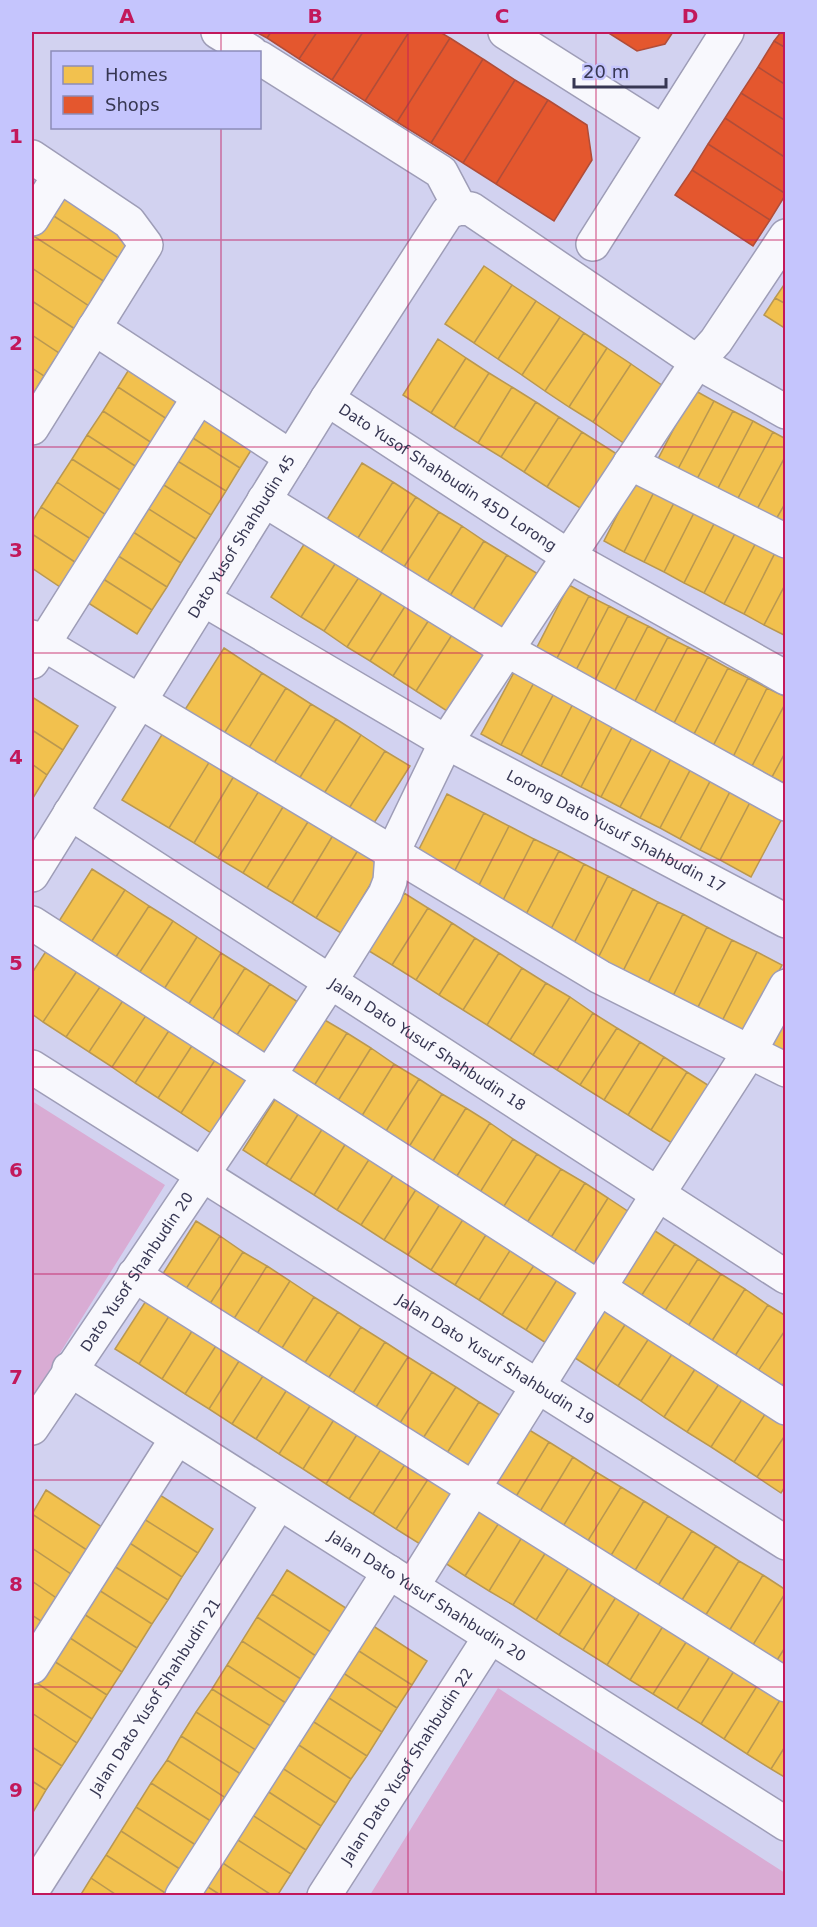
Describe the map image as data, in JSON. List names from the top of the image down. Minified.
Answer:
{"streets":{"street":["Dato Yusof Shahbudin 45D Lorong","Dato Yusof Shahbudin 45","Lorong Dato Yusuf Shahbudin 17","Jalan Dato Yusuf Shahbudin 18","Dato Yusof Shahbudin 20","Jalan Dato Yusuf Shahbudin 19","Jalan Dato Yusuf Shahbudin 20","Jalan Dato Yusof Shahbudin 21","Jalan Dato Yusof Shahbudin 22"]},"crossings":[["Dato Yusof Shahbudin 45D Lorong","Dato Yusof Shahbudin 45"],["Dato Yusof Shahbudin 45D Lorong","Dato Yusof Shahbudin 20"],["Dato Yusof Shahbudin 45","Lorong Dato Yusuf Shahbudin 17"],["Dato Yusof Shahbudin 45","Jalan Dato Yusuf Shahbudin 18"],["Lorong Dato Yusuf Shahbudin 17","Dato Yusof Shahbudin 20"],["Jalan Dato Yusuf Shahbudin 18","Dato Yusof Shahbudin 20"],["Dato Yusof Shahbudin 20","Jalan Dato Yusuf Shahbudin 19"],["Dato Yusof Shahbudin 20","Jalan Dato Yusuf Shahbudin 20"],["Jalan Dato Yusuf Shahbudin 20","Jalan Dato Yusof Shahbudin 21"],["Jalan Dato Yusuf Shahbudin 20","Jalan Dato Yusof Shahbudin 22"]],"legend":["Homes","Shops"],"scale_bar":"20 m","grid":{"columns":["A","B","C","D"],"rows":["1","2","3","4","5","6","7","8","9"]}}
